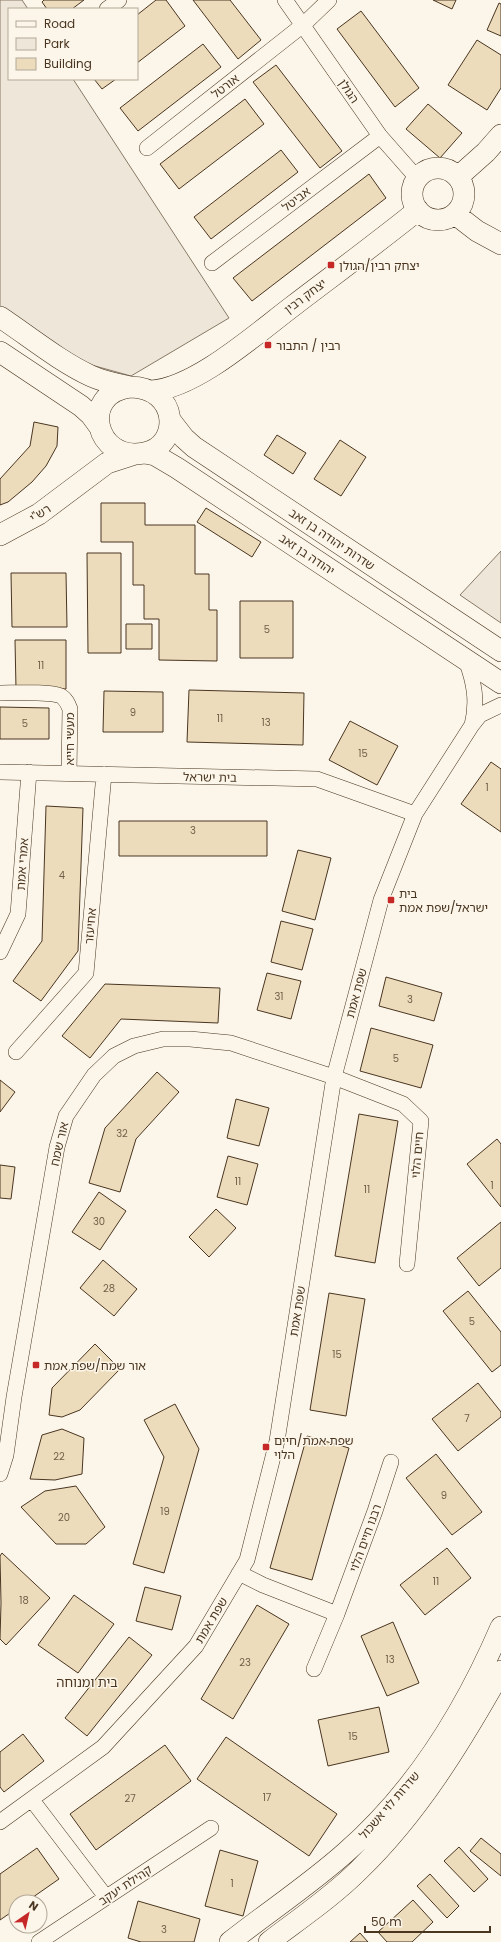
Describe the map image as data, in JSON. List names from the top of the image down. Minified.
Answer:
{"streets":{"main road":["יצחק רבין","רש\"י","שדרות יהודה בן זאב","יהודה בן זאב","שדרות לוי אשכול"],"street":["אורטל","הגולן","אביטל","מעשי חייא","בית ישראל","אמרי אמת","אחיעזר","שפת אמת","אור שמח","חיים הלוי","רבנו חיים הלוי","קהילת יעקב"]},"crossings":[["אורטל","הגולן"],["הגולן","אביטל"],["הגולן","יצחק רבין"],["יצחק רבין","רש\"י"],["יצחק רבין","שדרות יהודה בן זאב"],["יצחק רבין","יהודה בן זאב"],["רש\"י","שדרות יהודה בן זאב"],["רש\"י","יהודה בן זאב"],["שדרות יהודה בן זאב","יהודה בן זאב"],["יהודה בן זאב","שפת אמת"],["מעשי חייא","בית ישראל"],["בית ישראל","אמרי אמת"],["בית ישראל","אחיעזר"],["בית ישראל","שפת אמת"],["שפת אמת","אור שמח"],["שפת אמת","חיים הלוי"],["אור שמח","חיים הלוי"]],"districts":["בית ומנוחה"],"places":{"transit":["יצחק רבין/הגולן","רבין / התבור","בית ישראל/שפת אמת","אור שמח/שפת אמת","שפת אמת/חיים הלוי"]},"house_numbers":["5","11","9","11","13","5","15","1","3","4","31","3","5","32","11","1","11","30","28","5","15","7","22","9","19","20","11","18","13","23","15","17","27","1","3"],"legend":["Road","Park","Building"],"scale_bar":"50 m","north":"top right"}
